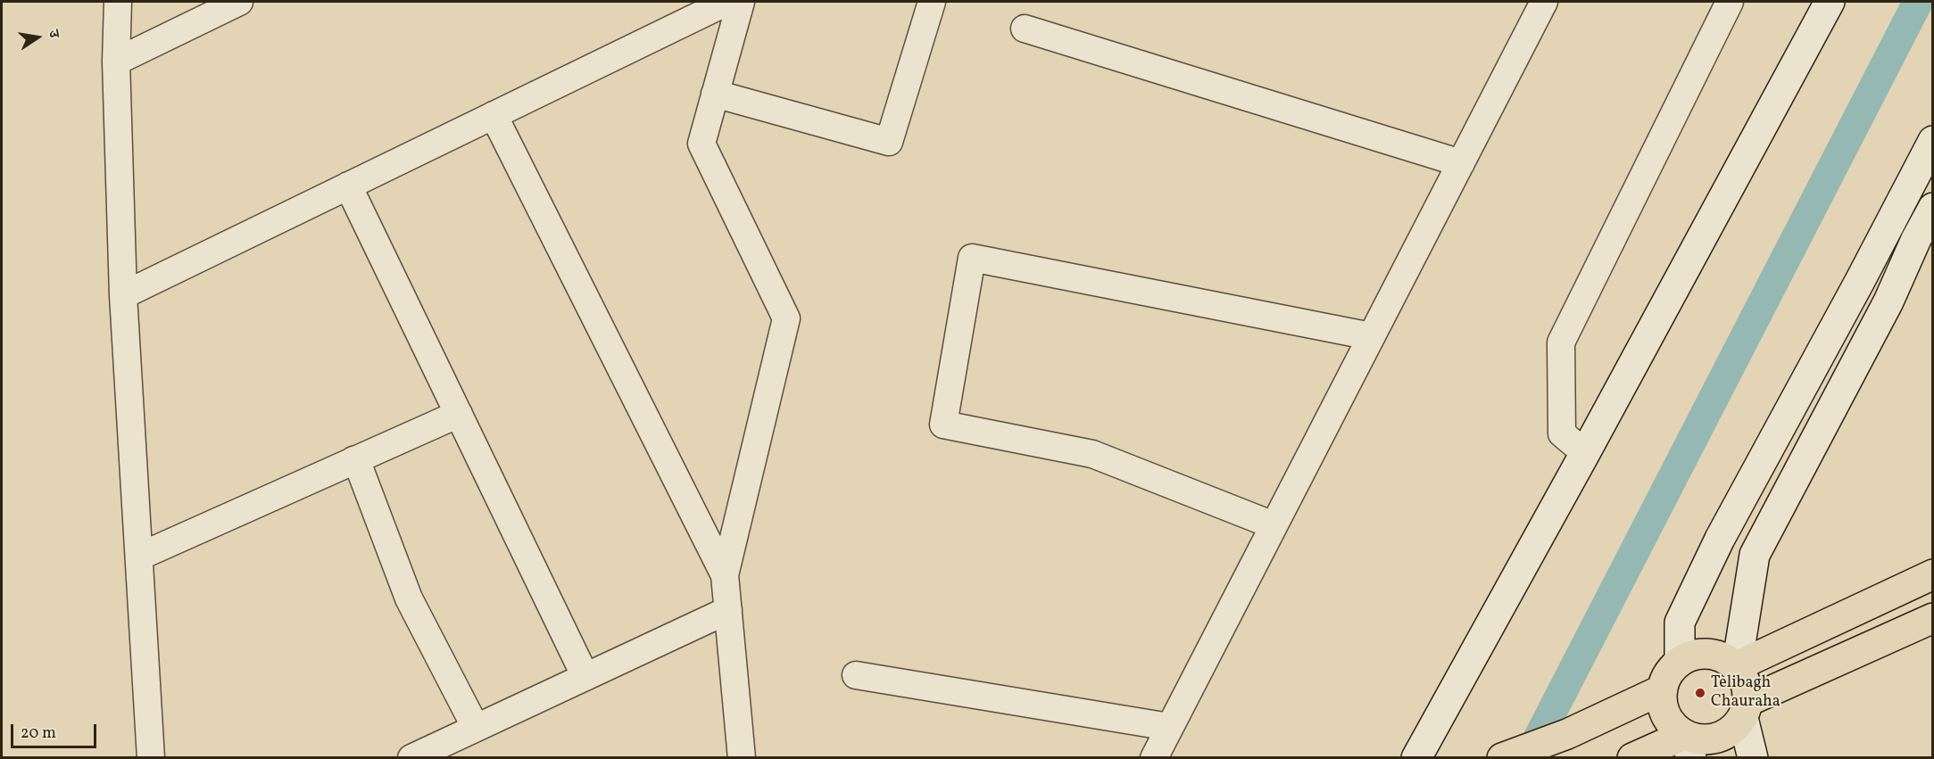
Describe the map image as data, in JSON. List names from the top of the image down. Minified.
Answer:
{"places":["Telibagh Chauraha"],"scale_bar":"20 m","north":"right"}
